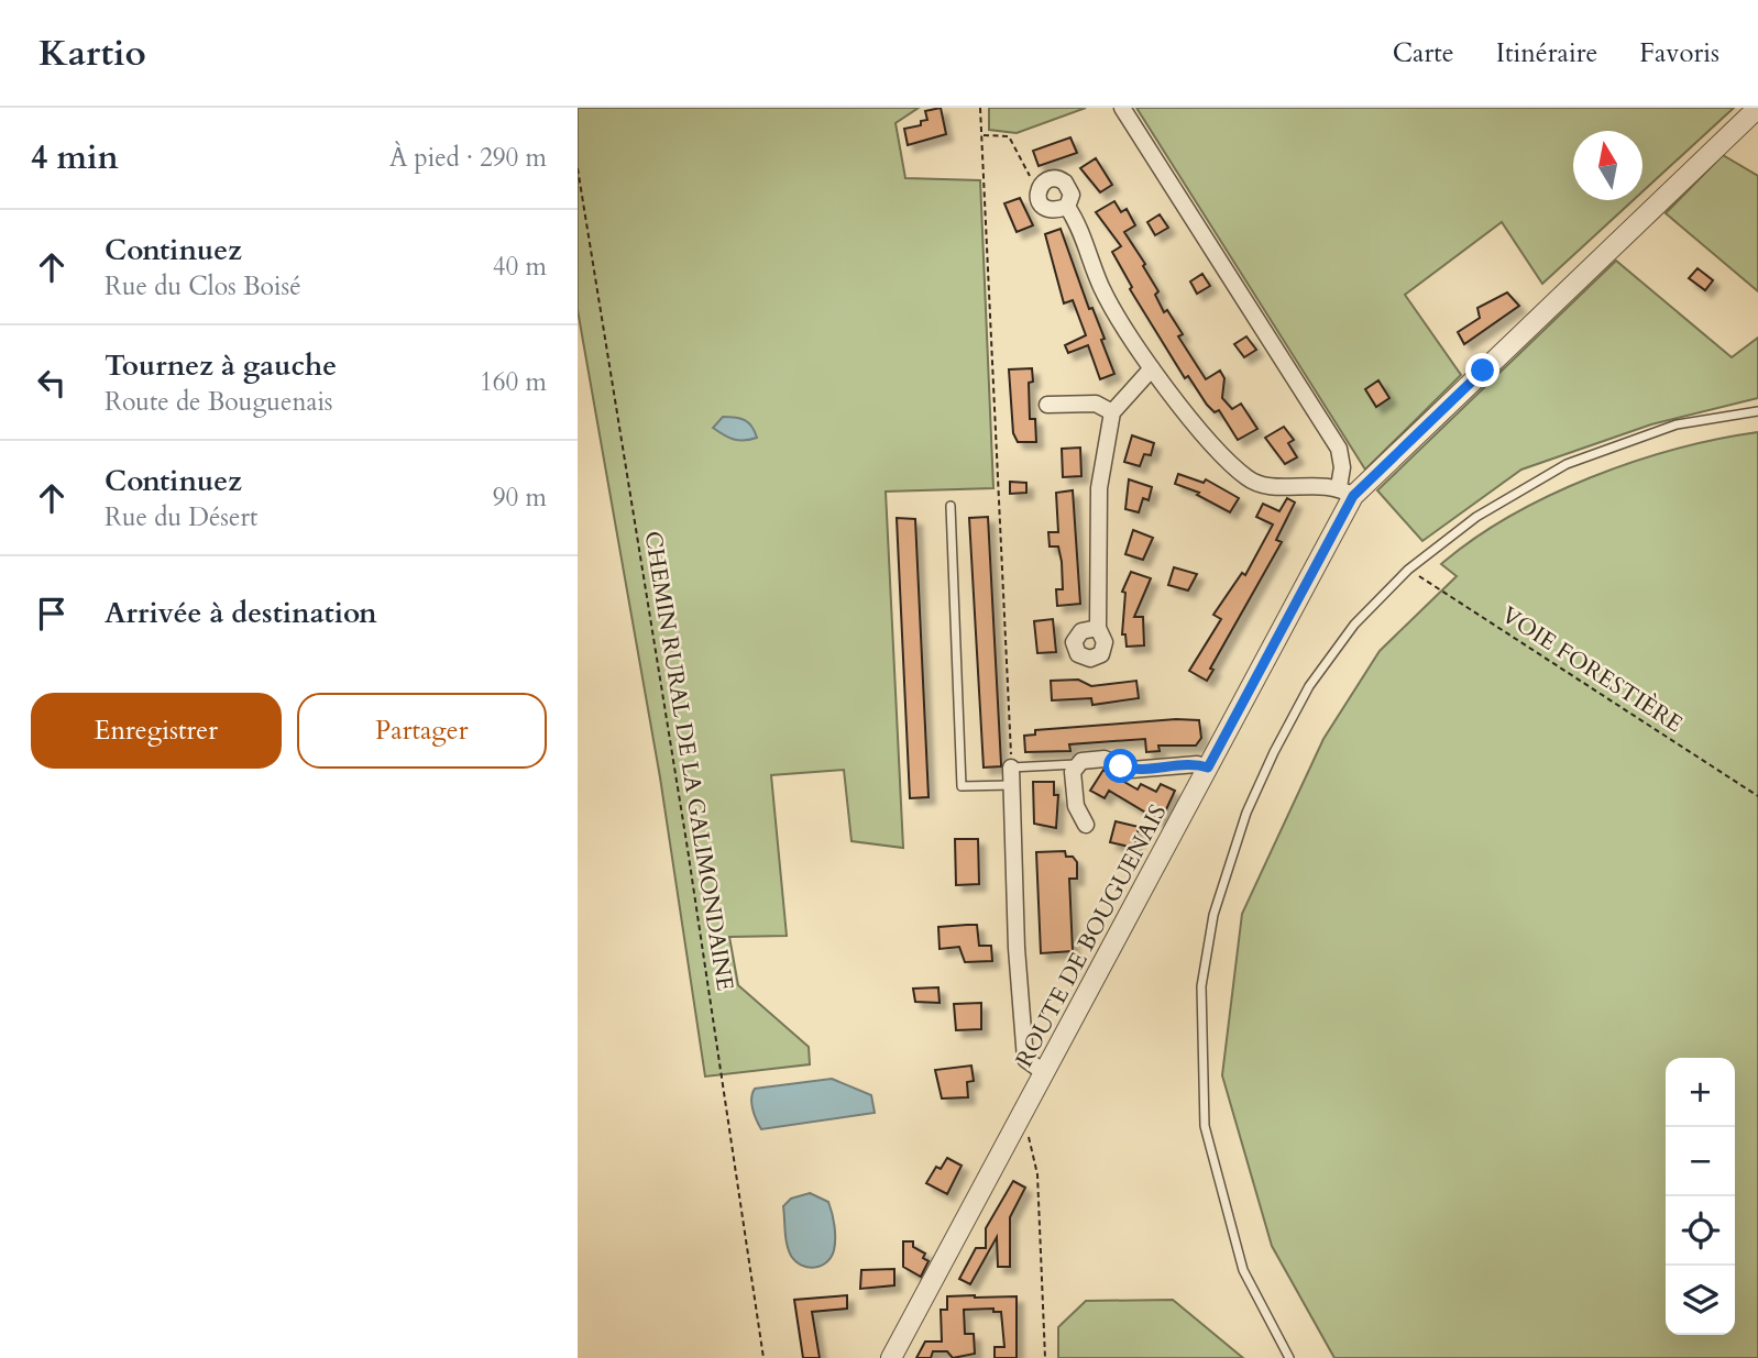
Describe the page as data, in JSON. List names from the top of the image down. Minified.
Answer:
{"streets":{"street":["ROUTE DE BOUGUENAIS"],"path":["VOIE FORESTIÈRE","CHEMIN RURAL DE LA GALIMONDAINE"]},"north":"top","page":{"header":"Kartio","nav":["Carte","Itinéraire","Favoris"],"heading":["4 min","À pied · 290 m"],"list":[["Continuez","Rue du Clos Boisé","40 m"],["Tournez à gauche","Route de Bouguenais","160 m"],["Continuez","Rue du Désert","90 m"],"Arrivée à destination"],"buttons":["Enregistrer","Partager"],"map_buttons":["+","−"]}}
